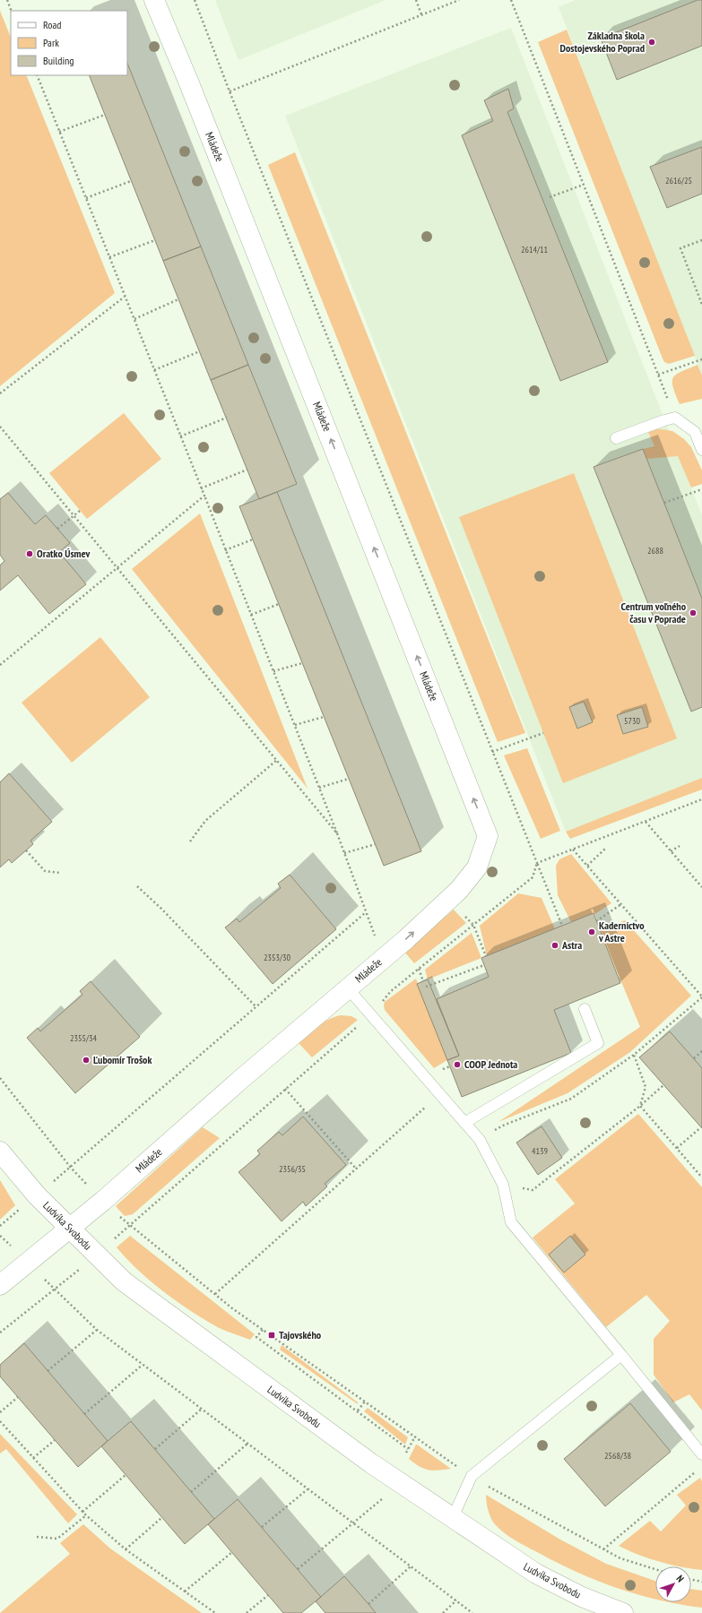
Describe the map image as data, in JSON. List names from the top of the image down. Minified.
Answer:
{"streets":{"street":["Mládeže","Ludvíka Svobodu"]},"crossings":[["Mládeže","Ludvíka Svobodu"]],"one_way":["Mládeže"],"places":{"other":["Základna škola Dostojevského Poprad","Oratko Úsmev","Centrum voľného času v Poprade","Kaderníctvo v Astre","Astra","Ľubomír Trošok","COOP Jednota"],"transit":["Tajovského"]},"house_numbers":["2616/25","2614/11","2688","5730","2353/30","2355/34","4139","2356/35","2568/38"],"legend":["Road","Park","Building"],"north":"top right"}
